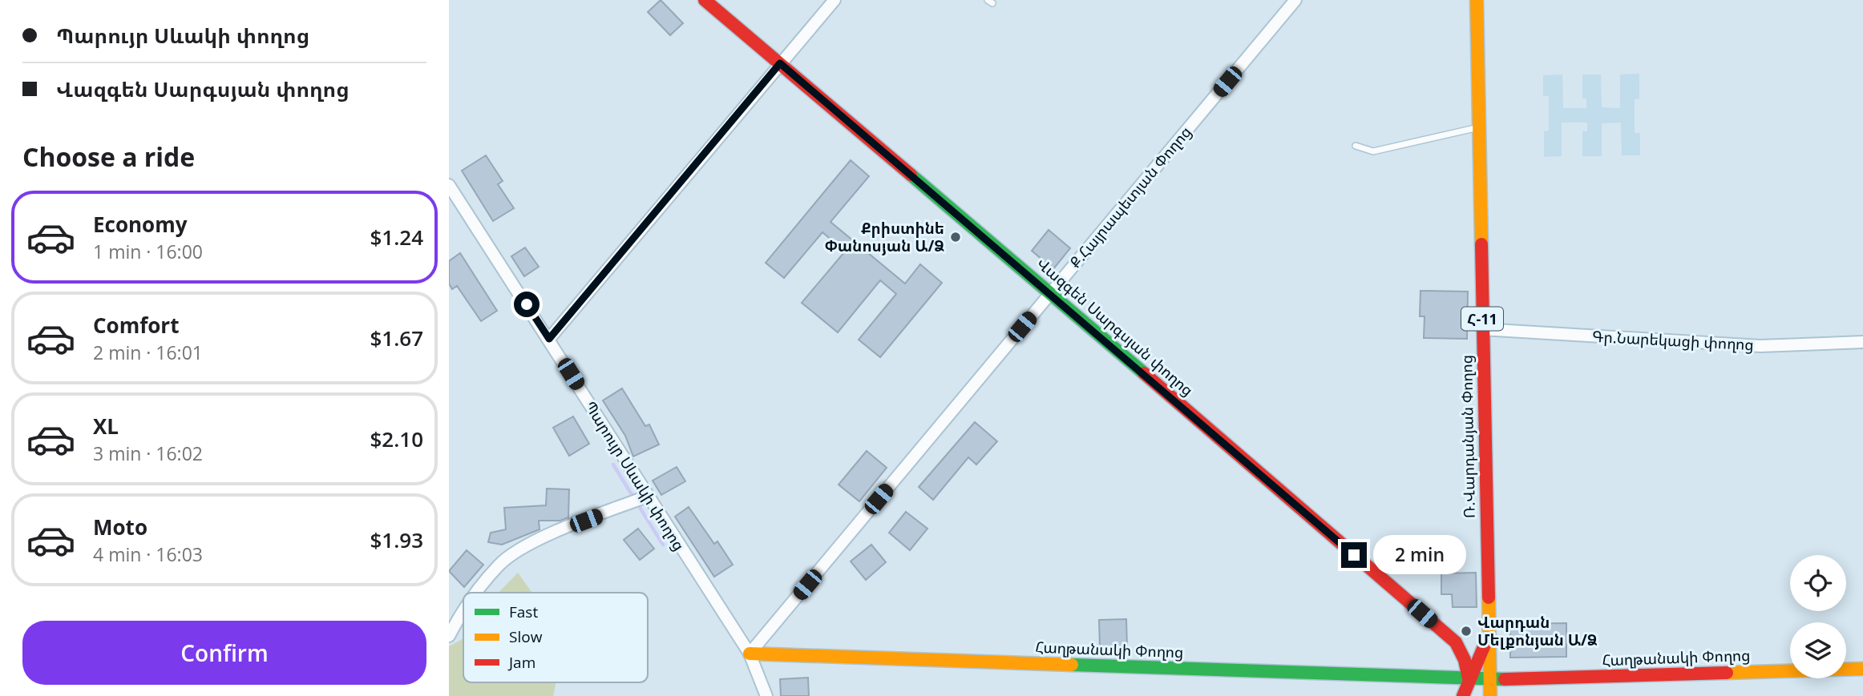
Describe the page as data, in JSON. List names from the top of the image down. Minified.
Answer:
{"streets":{"street":["Ք.Հայրապետյան Փողոց","Հ-11","Վազգեն Սարգսյան փողոց","Գր.Նարեկացի փողոց","Ռ.Վարդանյան Փողոց","Պարույր Սևակի փողոց","Հաղթանակի Փողոց"]},"crossings":[["Ք.Հայրապետյան Փողոց","Վազգեն Սարգսյան փողոց"],["Ք.Հայրապետյան Փողոց","Պարույր Սևակի փողոց"],["Ք.Հայրապետյան Փողոց","Հաղթանակի Փողոց"],["Հ-11","Վազգեն Սարգսյան փողոց"],["Հ-11","Ռ.Վարդանյան Փողոց"],["Հ-11","Հաղթանակի Փողոց"],["Վազգեն Սարգսյան փողոց","Հաղթանակի Փողոց"],["Գր.Նարեկացի փողոց","Ռ.Վարդանյան Փողոց"],["Պարույր Սևակի փողոց","Հաղթանակի Փողոց"]],"places":["Քրիստինե Փանոսյան Ա/Ձ","Վարդան Մելքոնյան Ա/Ձ"],"legend":["Fast","Slow","Jam"],"page":{"banner":["Պարույր Սևակի փողոց","Վազգեն Սարգսյան փողոց"],"heading":"Choose a ride","list":[{"name":"Economy","note":"1 min · 16:00","value":"$1.24"},{"name":"Comfort","note":"2 min · 16:01","value":"$1.67"},{"name":"XL","note":"3 min · 16:02","value":"$2.10"},{"name":"Moto","note":"4 min · 16:03","value":"$1.93"}],"bubble":"2 min","buttons":"Confirm"}}
